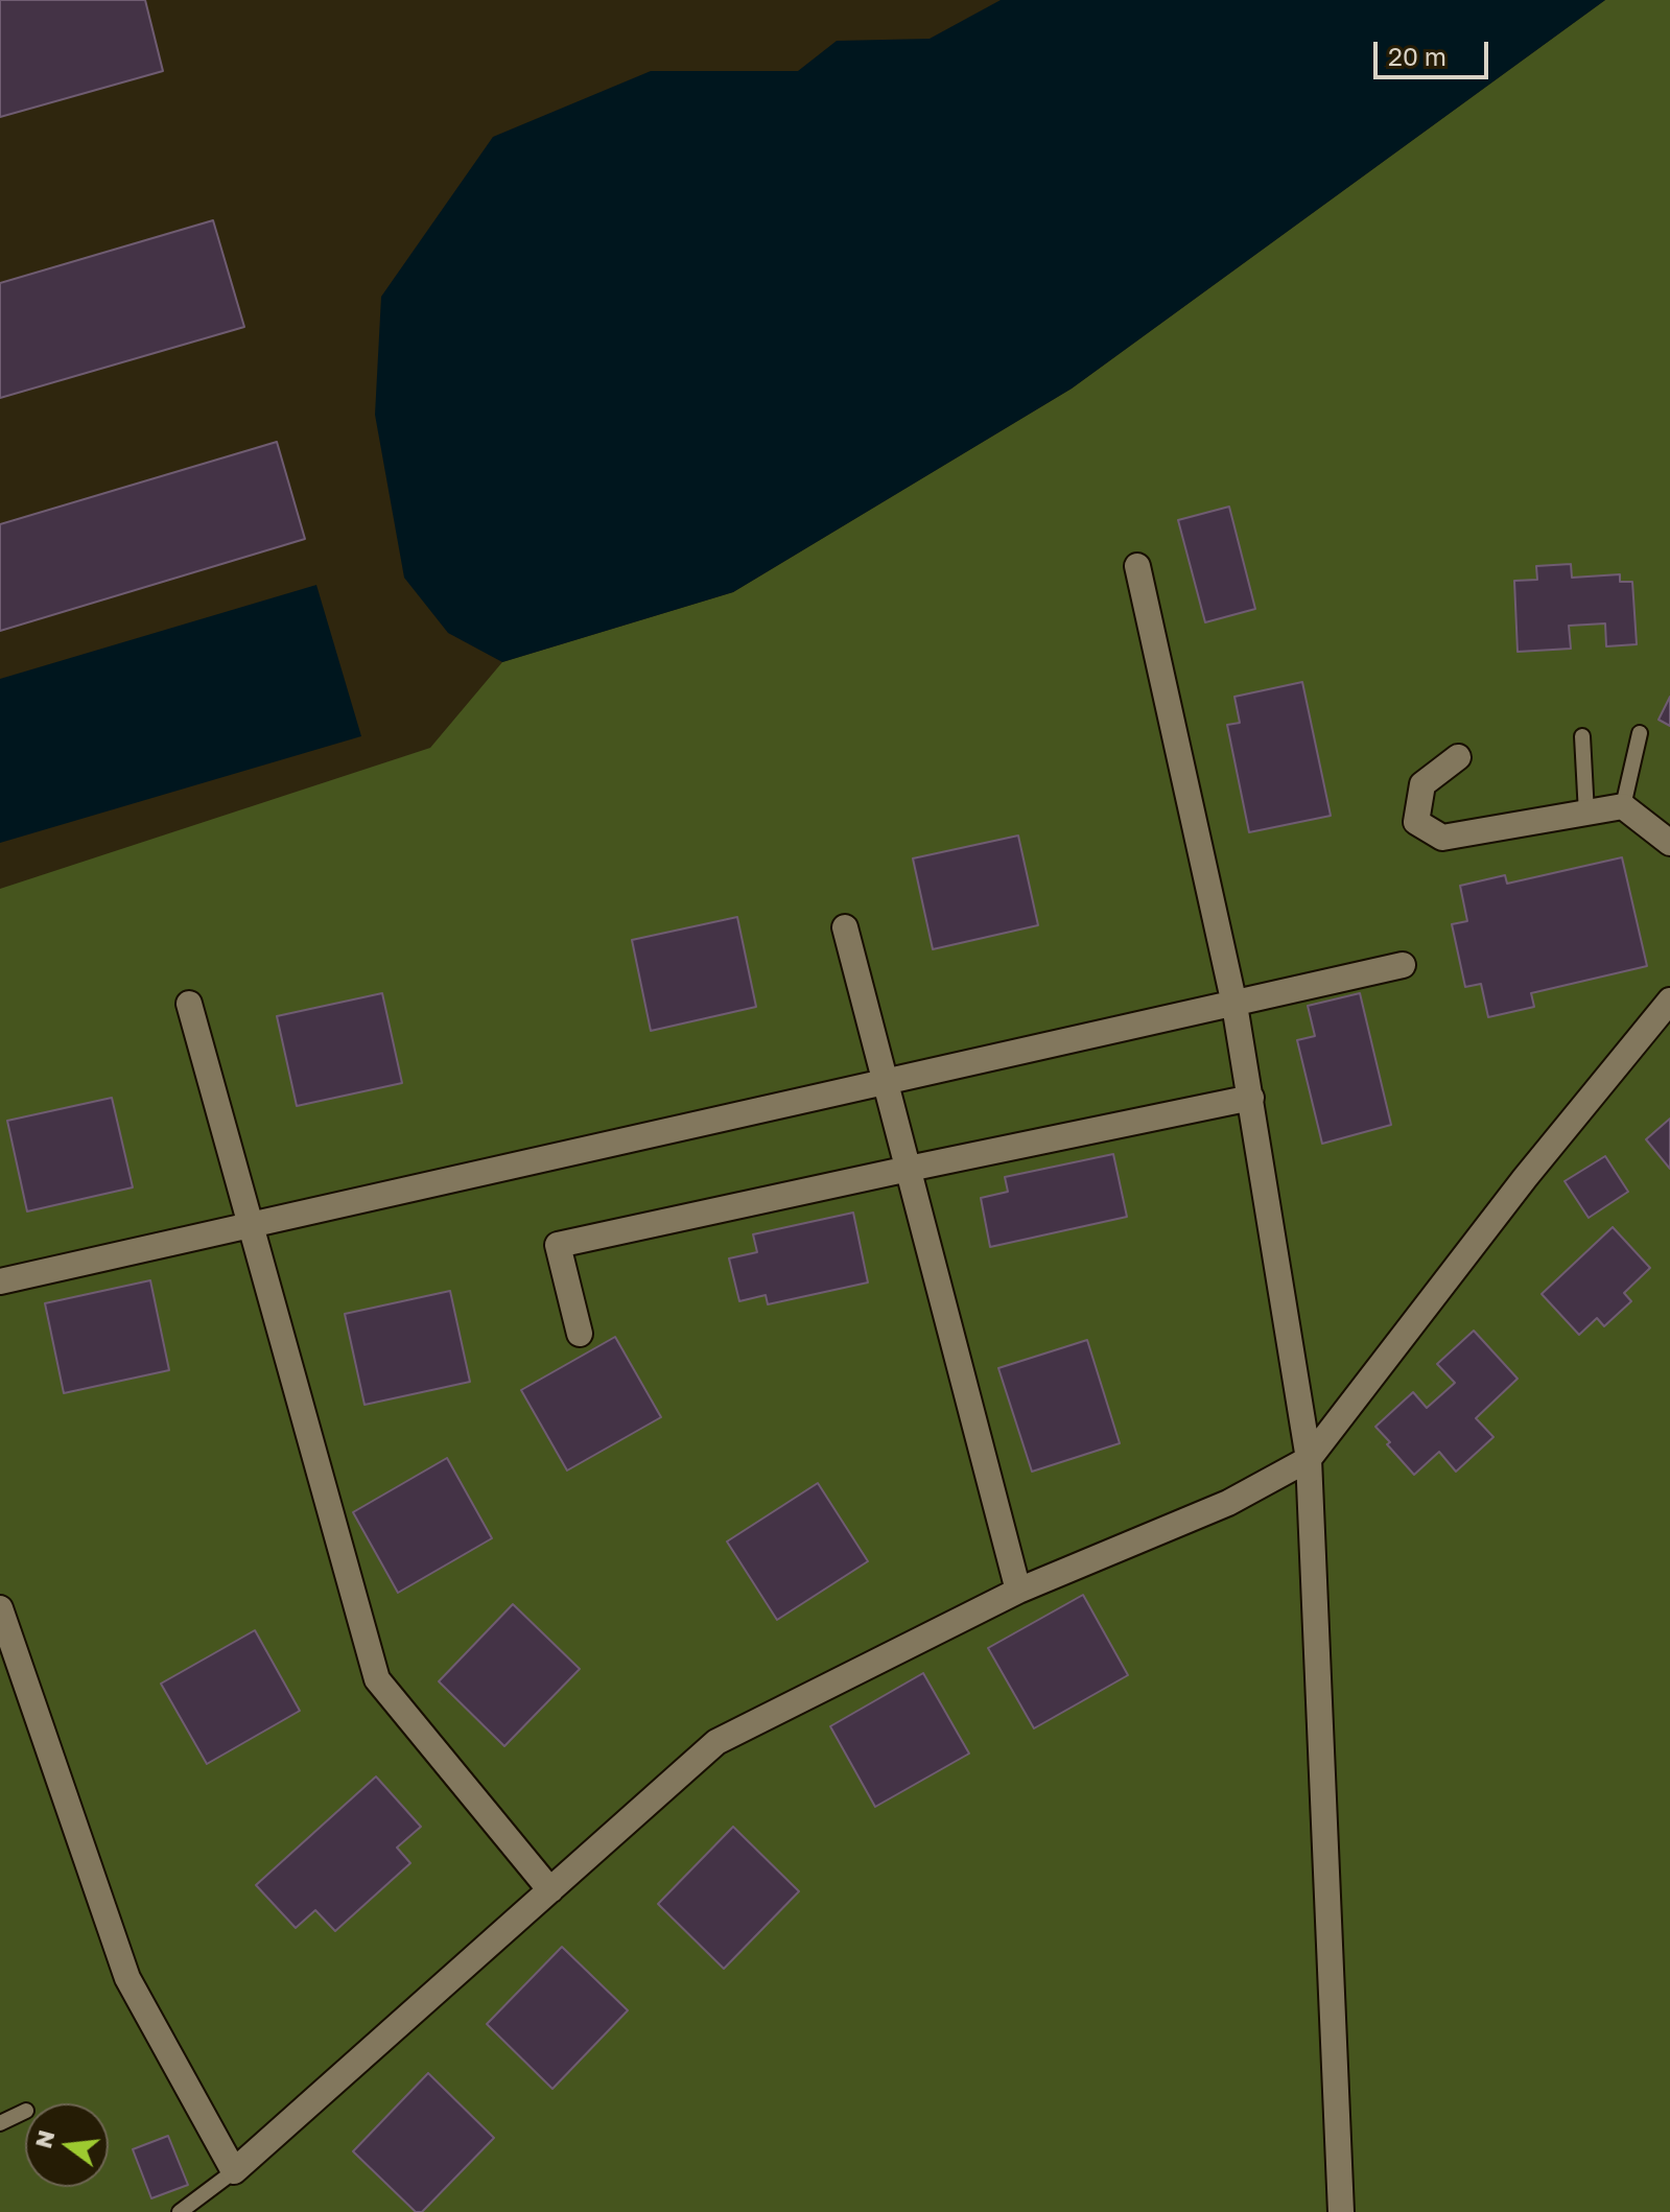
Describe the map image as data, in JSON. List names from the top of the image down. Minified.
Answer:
{"scale_bar":"20 m","north":"left"}
